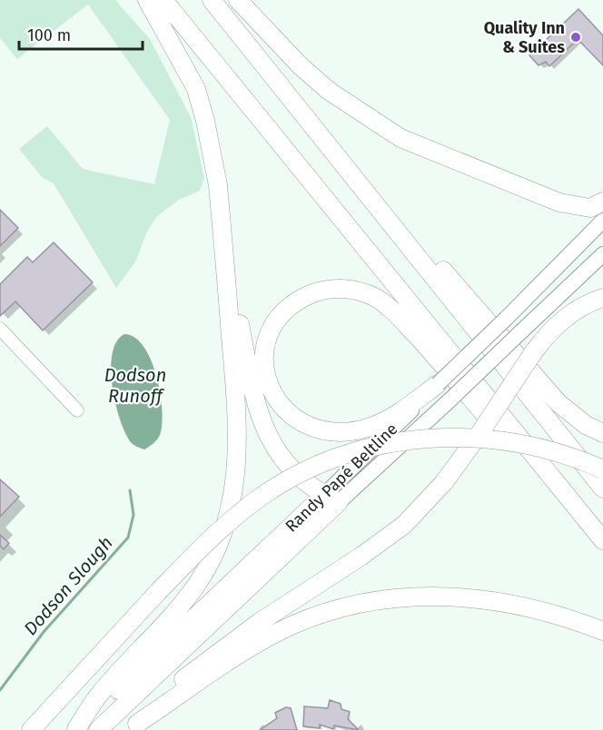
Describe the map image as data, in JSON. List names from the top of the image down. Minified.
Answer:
{"streets":{"highway":["Randy Papé Beltline"]},"water":["Dodson Runoff","Dodson Slough"],"places":["Quality Inn & Suites"],"scale_bar":"100 m"}
